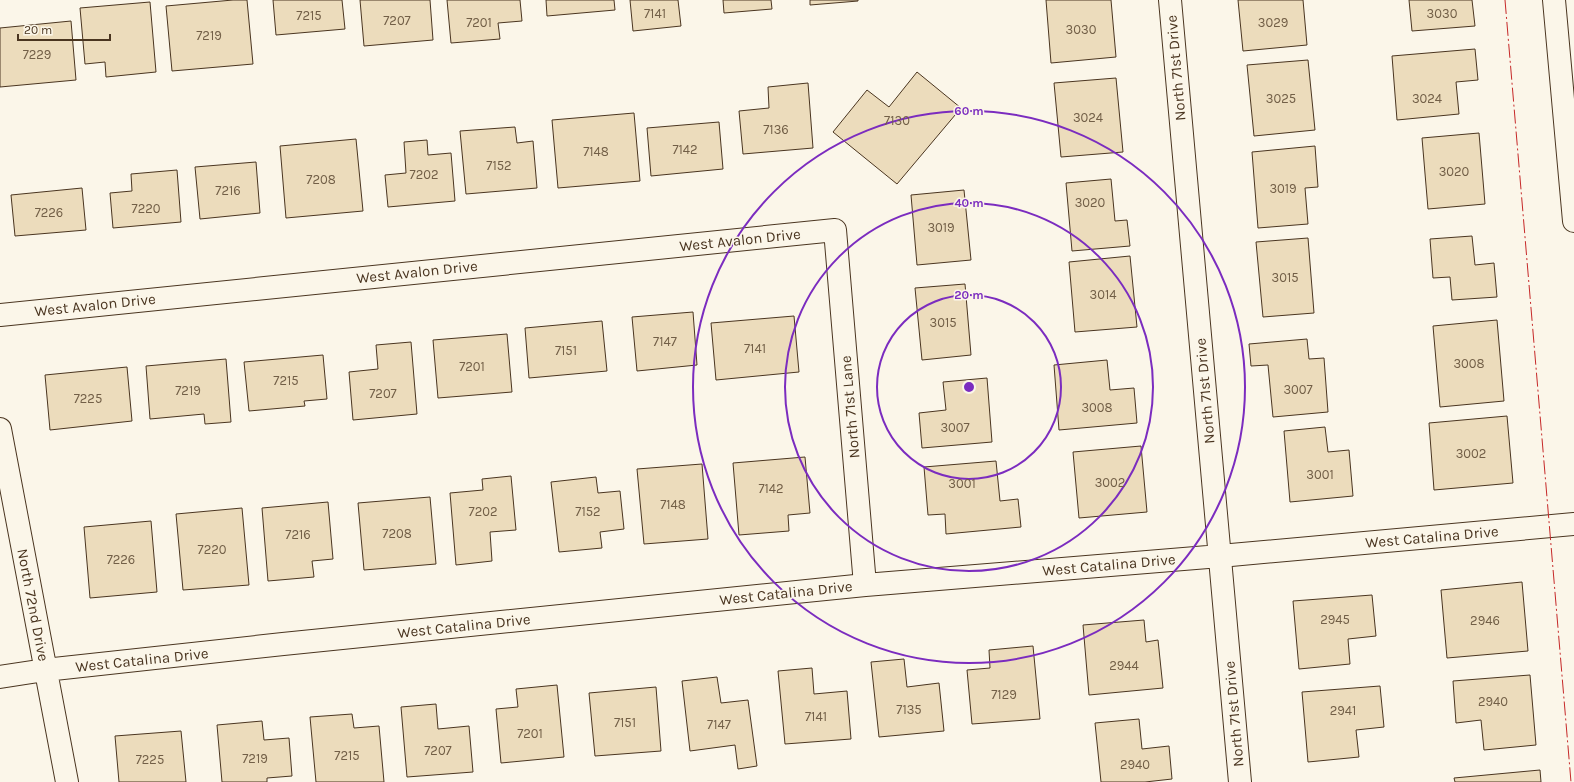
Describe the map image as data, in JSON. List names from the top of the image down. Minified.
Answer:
{"streets":{"street":["North 71st Drive","West Avalon Drive","North 71st Lane","West Catalina Drive","North 72nd Drive"]},"crossings":[["North 71st Drive","West Catalina Drive"],["West Avalon Drive","North 71st Lane"],["North 71st Lane","West Catalina Drive"],["West Catalina Drive","North 72nd Drive"]],"house_numbers":["7141","3030","7215","7207","7201","3029","3030","7219","7229","3025","3024","3024","7130","7136","7142","7148","7152","3020","7202","7208","3019","7216","3020","7220","7226","3019","3015","3014","3015","7147","7141","7151","3008","7201","7215","3007","7219","7207","7225","3008","3007","3002","3001","3002","3001","7142","7148","7202","7152","7208","7216","7220","7226","2945","2946","2944","7129","2940","7135","2941","7141","7151","7147","7201","7207","7215","7219","7225","2940"],"scale_bar":"20 m","rings":["60 m","40 m","20 m"]}
